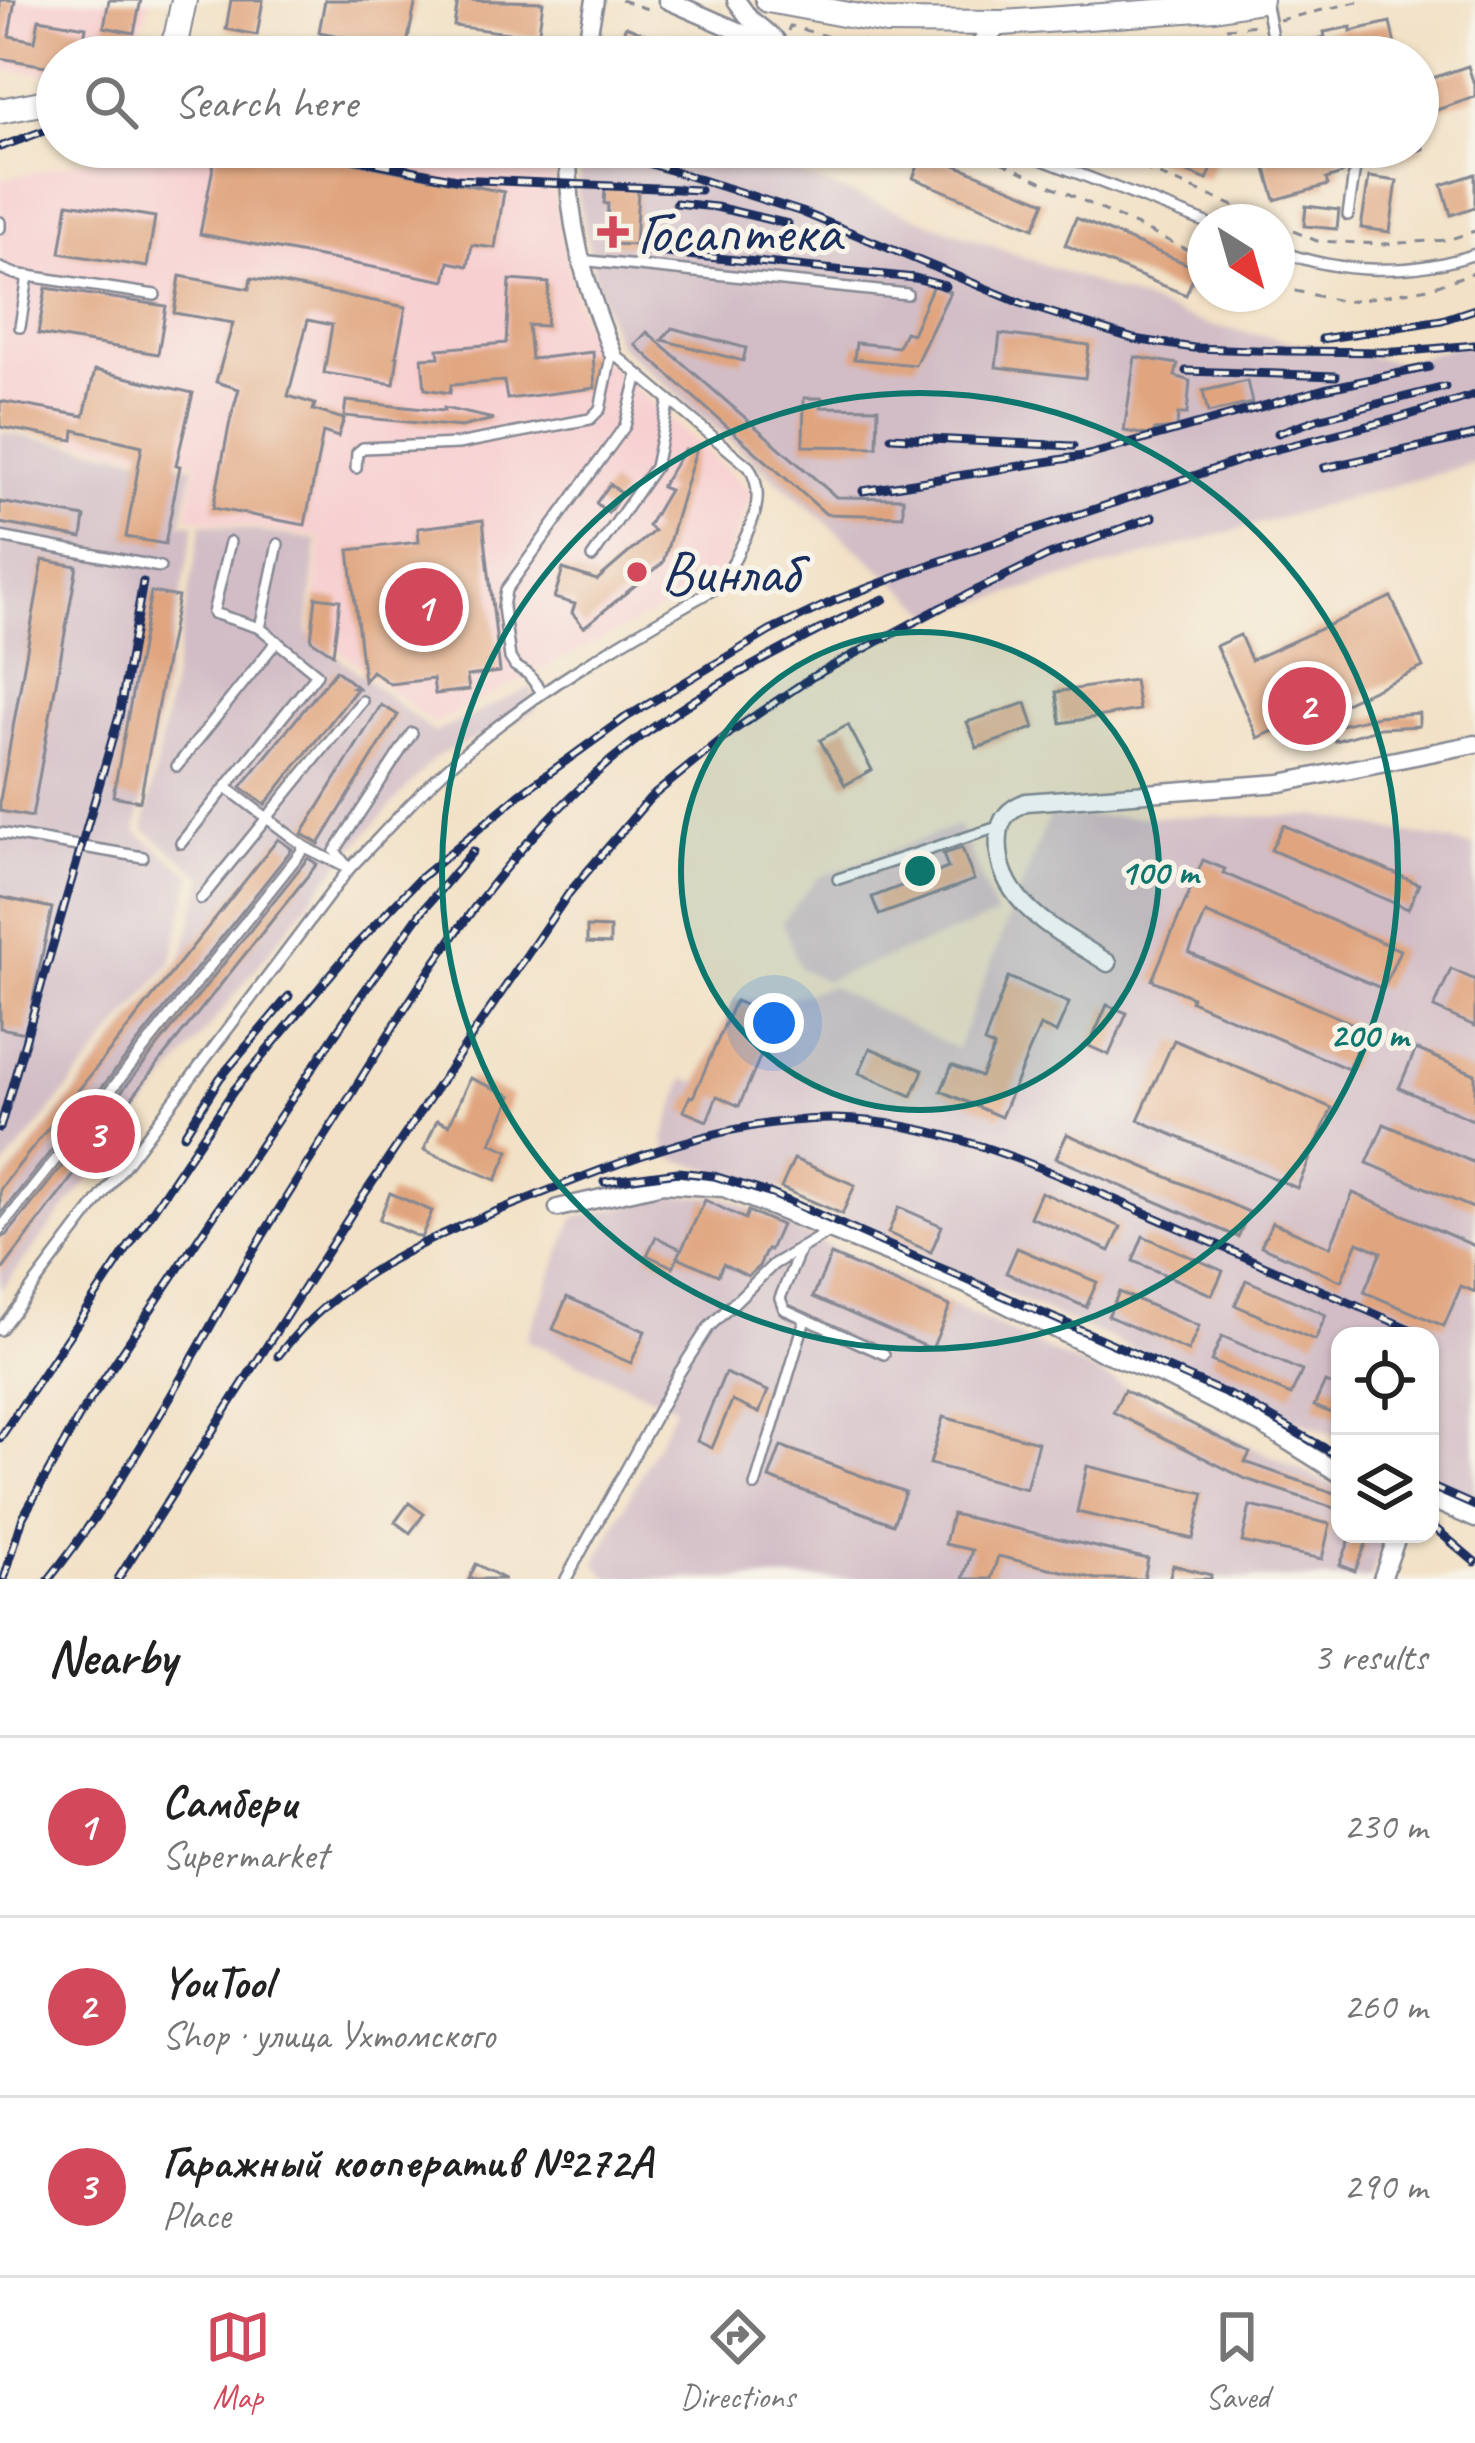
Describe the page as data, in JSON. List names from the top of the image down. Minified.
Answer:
{"places":{"health":["Госаптека"],"other":["Винлаб"]},"north":"bottom right","page":{"search":"Search here","pins":["1","2","3"],"heading":["Nearby","3 results"],"list":[{"mark":"1","name":"Самбери","note":"Supermarket","value":"230 m"},{"mark":"2","name":"YouTool","note":"Shop · улица Ухтомского","value":"260 m"},{"mark":"3","name":"Гаражный кооператив №272А","note":"Place","value":"290 m"}],"nav":["Map","Directions","Saved"]},"rings":["100 m","200 m"]}
